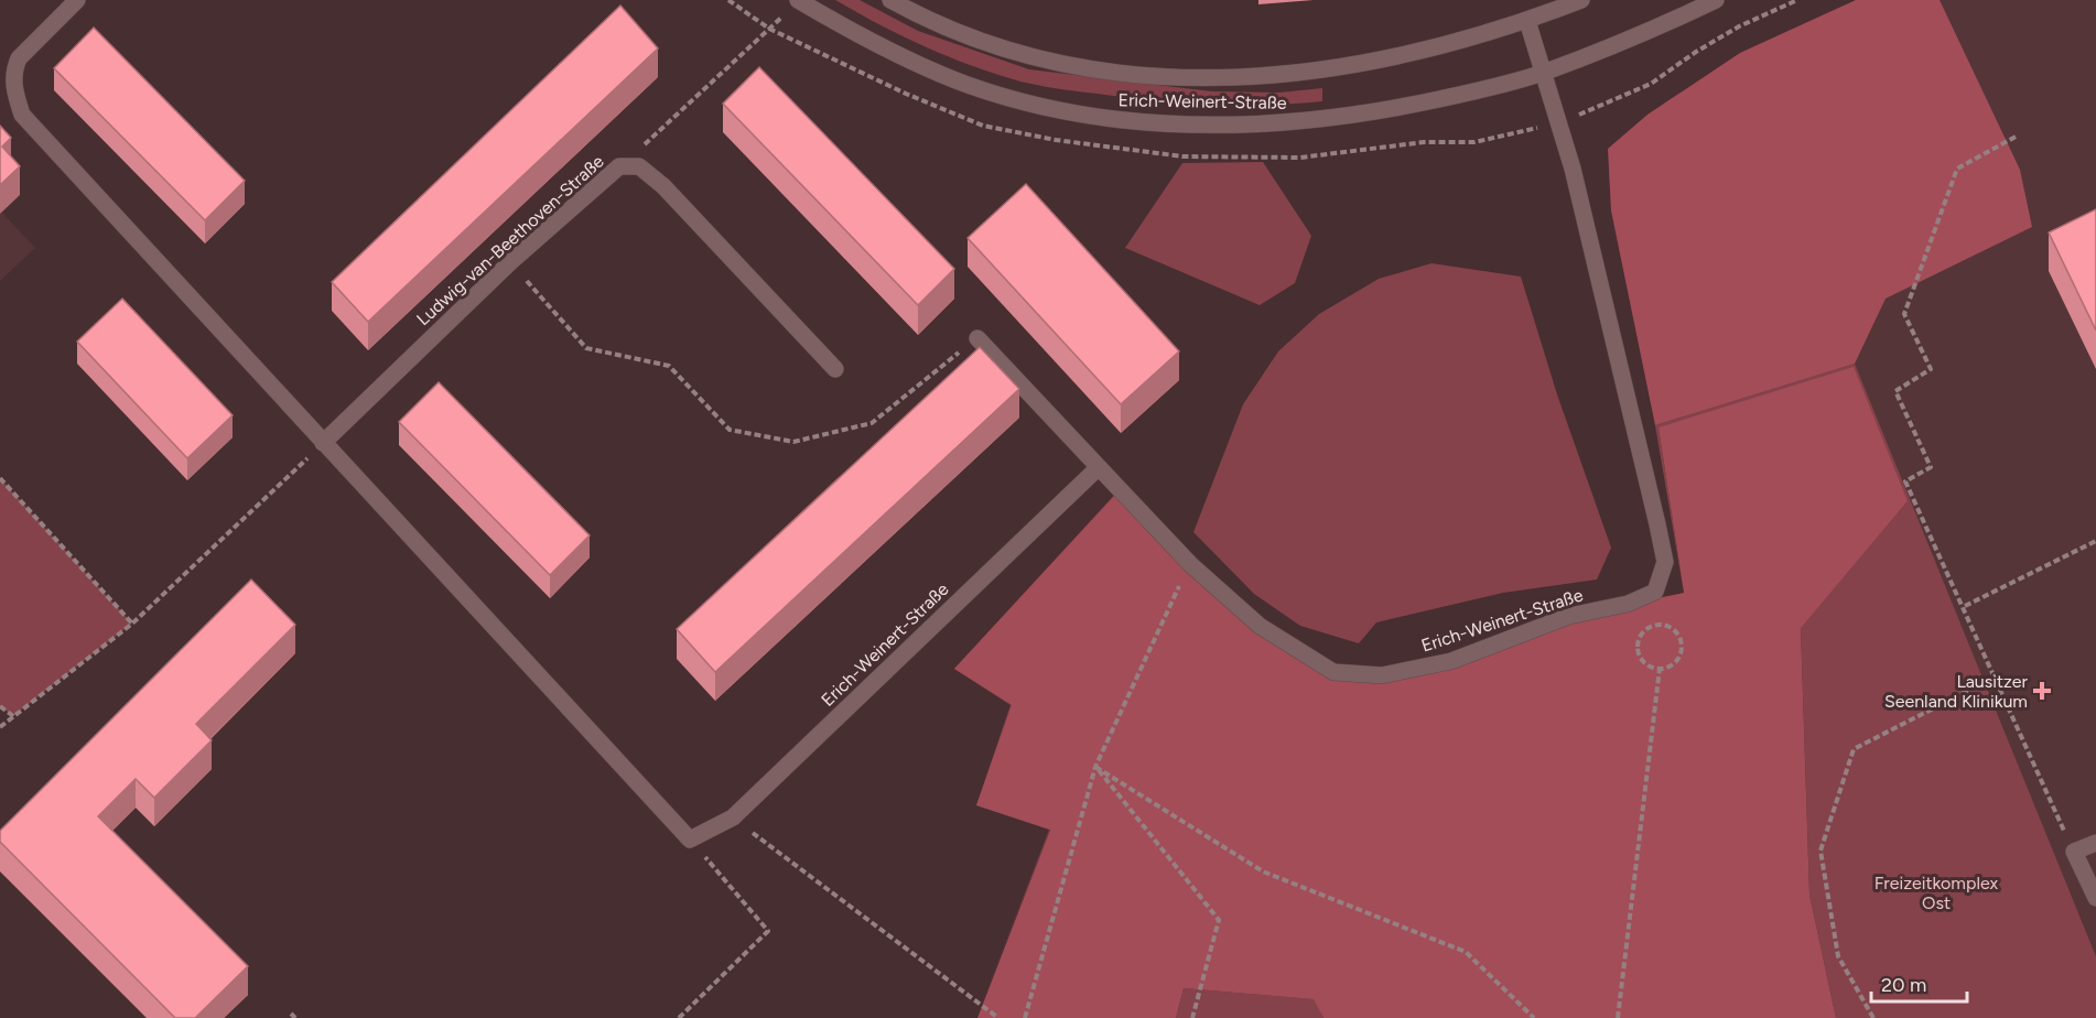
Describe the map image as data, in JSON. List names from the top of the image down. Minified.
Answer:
{"streets":{"street":["Erich-Weinert-Straße","Ludwig-van-Beethoven-Straße"]},"parks":["Freizeitkomplex Ost"],"places":{"health":["Lausitzer Seenland Klinikum"]},"scale_bar":"20 m"}
